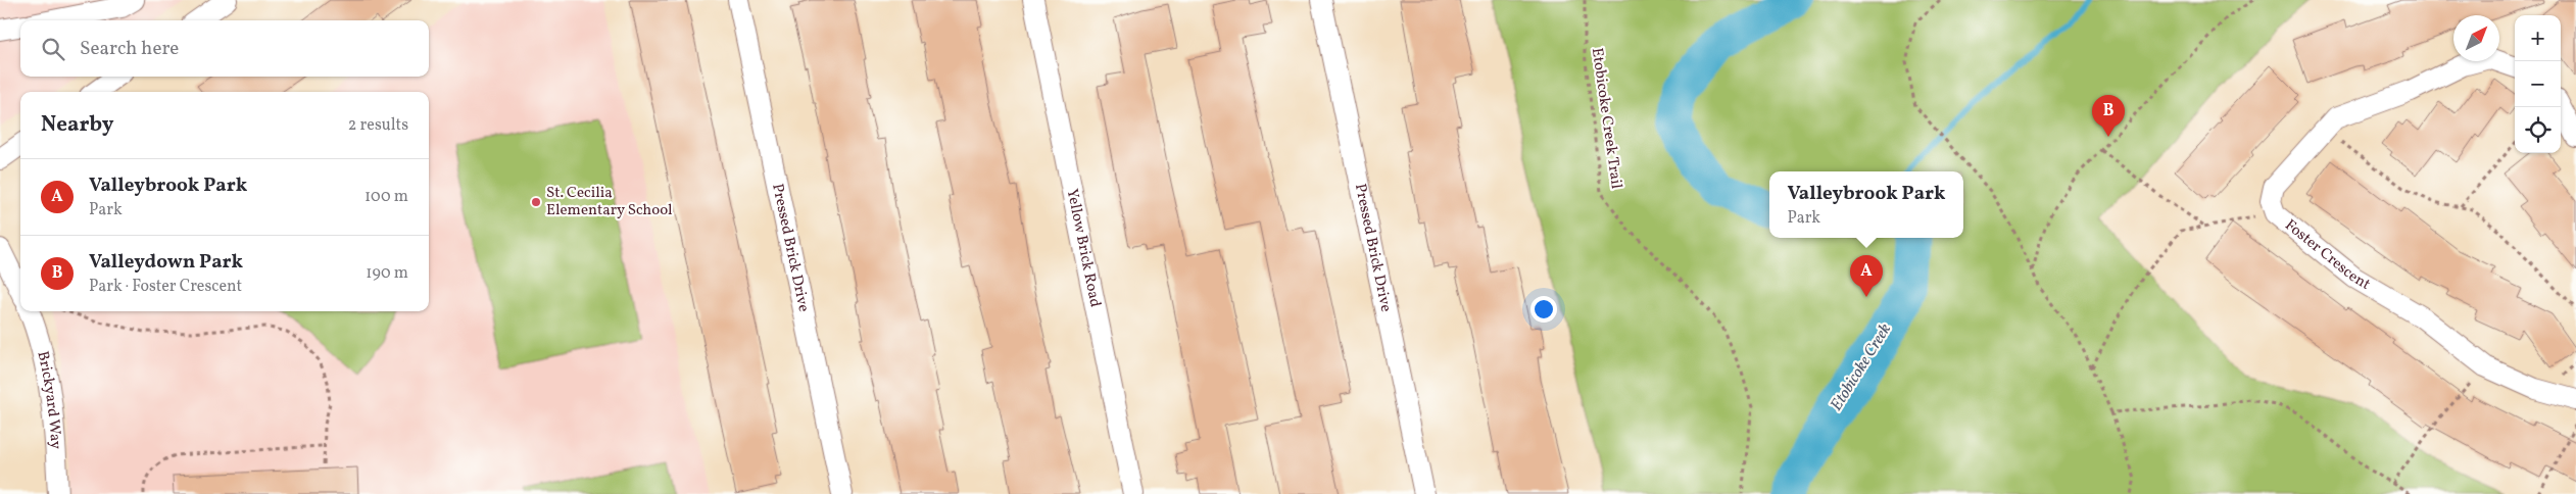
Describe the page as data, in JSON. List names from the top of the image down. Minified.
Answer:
{"streets":{"street":["Pressed Brick Drive","Yellow Brick Road","Foster Crescent","Brickyard Way"],"path":["Etobicoke Creek Trail"]},"water":["Etobicoke Creek"],"places":["St. Cecilia Elementary School"],"north":"top right","page":{"map_buttons":["+","−"],"search":"Search here","heading":["Nearby","2 results"],"pins":["B","A"],"list":[{"mark":"A","name":"Valleybrook Park","note":"Park","value":"100 m"},{"mark":"B","name":"Valleydown Park","note":"Park · Foster Crescent","value":"190 m"}],"popup":["Valleybrook Park","Park"]}}
